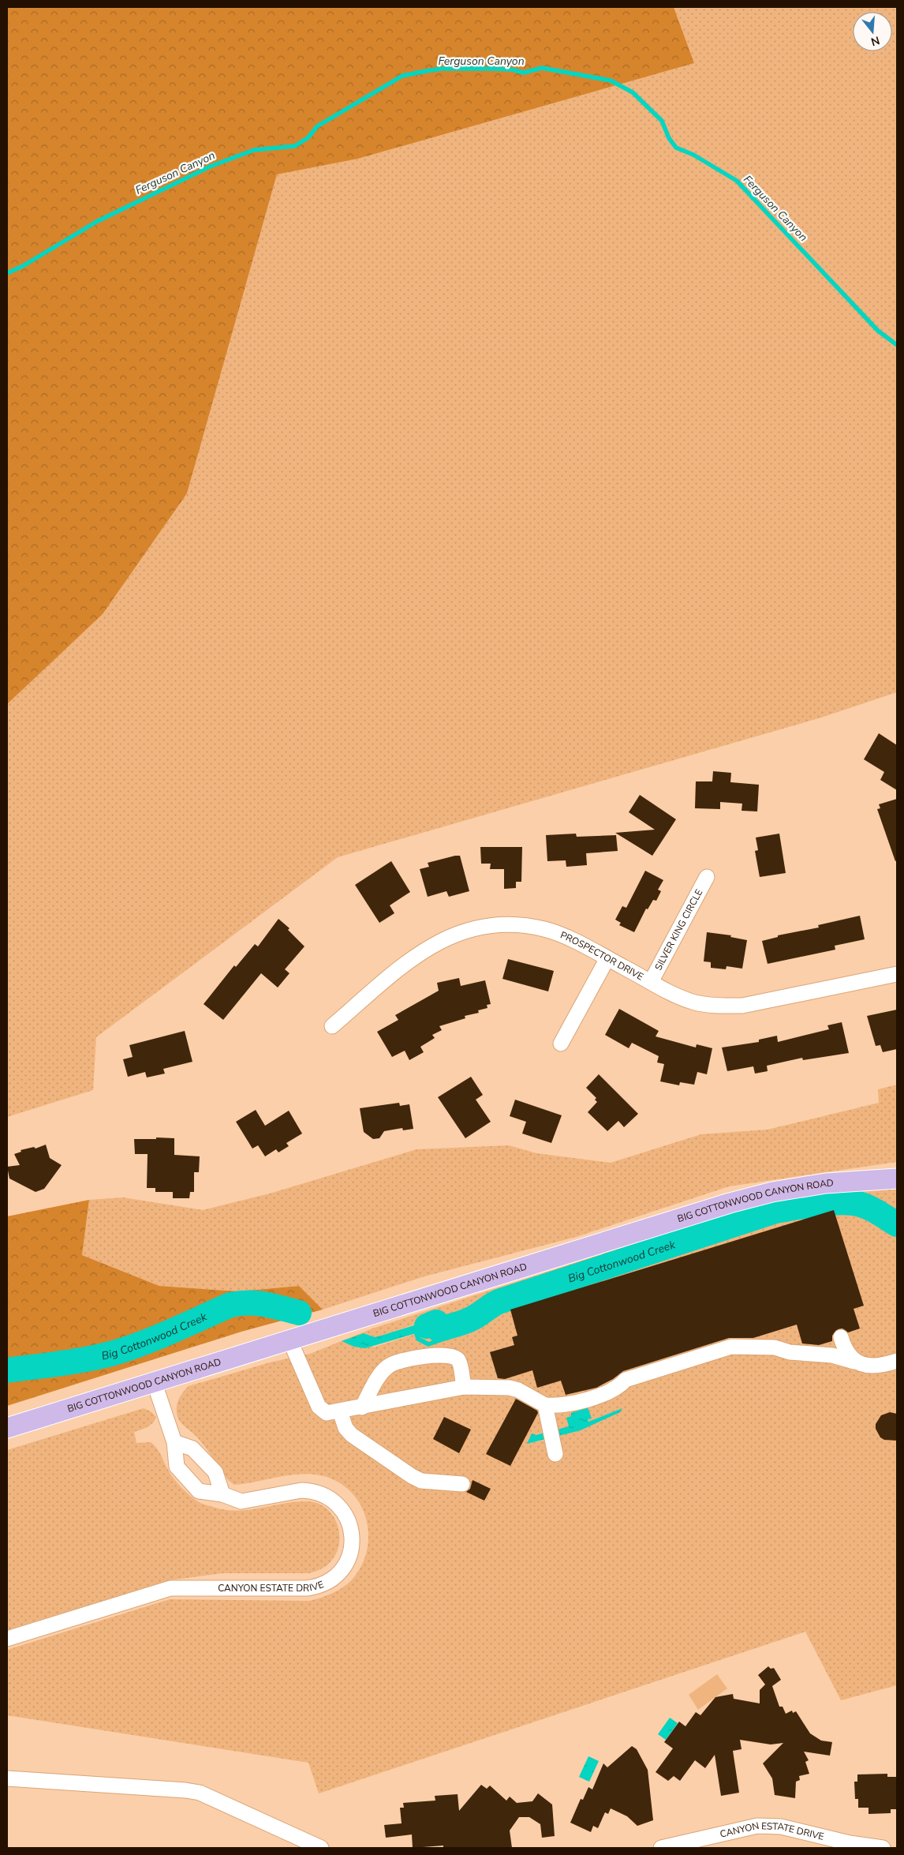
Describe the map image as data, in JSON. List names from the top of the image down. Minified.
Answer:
{"streets":{"main road":["BIG COTTONWOOD CANYON ROAD"],"street":["SILVER KING CIRCLE","PROSPECTOR DRIVE","CANYON ESTATE DRIVE"]},"crossings":[["SILVER KING CIRCLE","PROSPECTOR DRIVE"],["BIG COTTONWOOD CANYON ROAD","CANYON ESTATE DRIVE"]],"water":["Ferguson Canyon","Big Cottonwood Creek"],"north":"bottom"}
